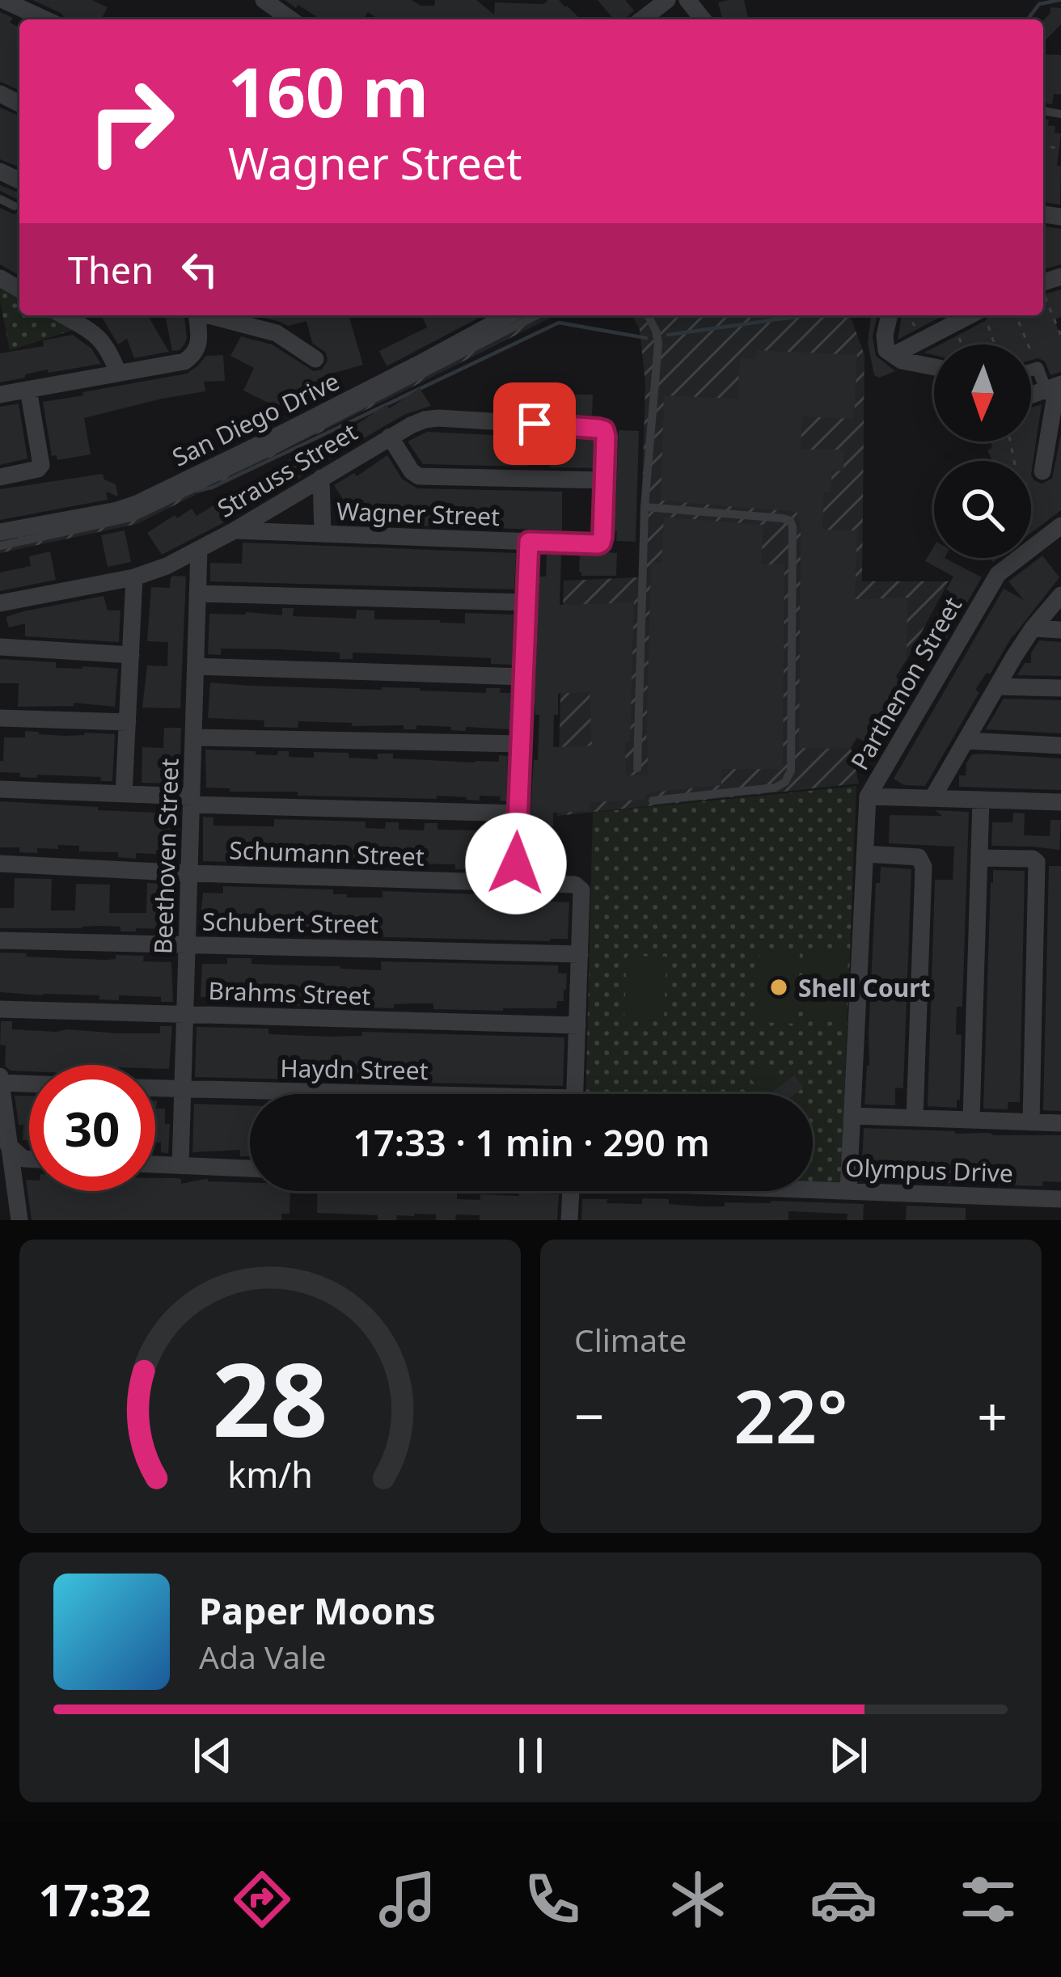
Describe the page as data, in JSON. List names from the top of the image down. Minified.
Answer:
{"streets":{"street":["San Diego Drive","Strauss Street","Wagner Street","Parthenon Street","Schumann Street","Beethoven Street","Schubert Street","Brahms Street","Haydn Street","Olympus Drive"]},"crossings":[["Strauss Street","Wagner Street"],["Strauss Street","Beethoven Street"],["Parthenon Street","Olympus Drive"],["Schumann Street","Beethoven Street"],["Schumann Street","Schubert Street"],["Beethoven Street","Schubert Street"],["Beethoven Street","Brahms Street"],["Beethoven Street","Haydn Street"]],"places":["Shell Court"],"north":"bottom","page":{"turn":["160 m","Wagner Street"],"then":"Then","limit":"30","trip":"17:33 · 1 min · 290 m","tile":"Climate","heat":["−","22°","+"],"song":["Paper Moons","Ada Vale"],"tabs":"17:32","gauge":["28","km/h"]}}
